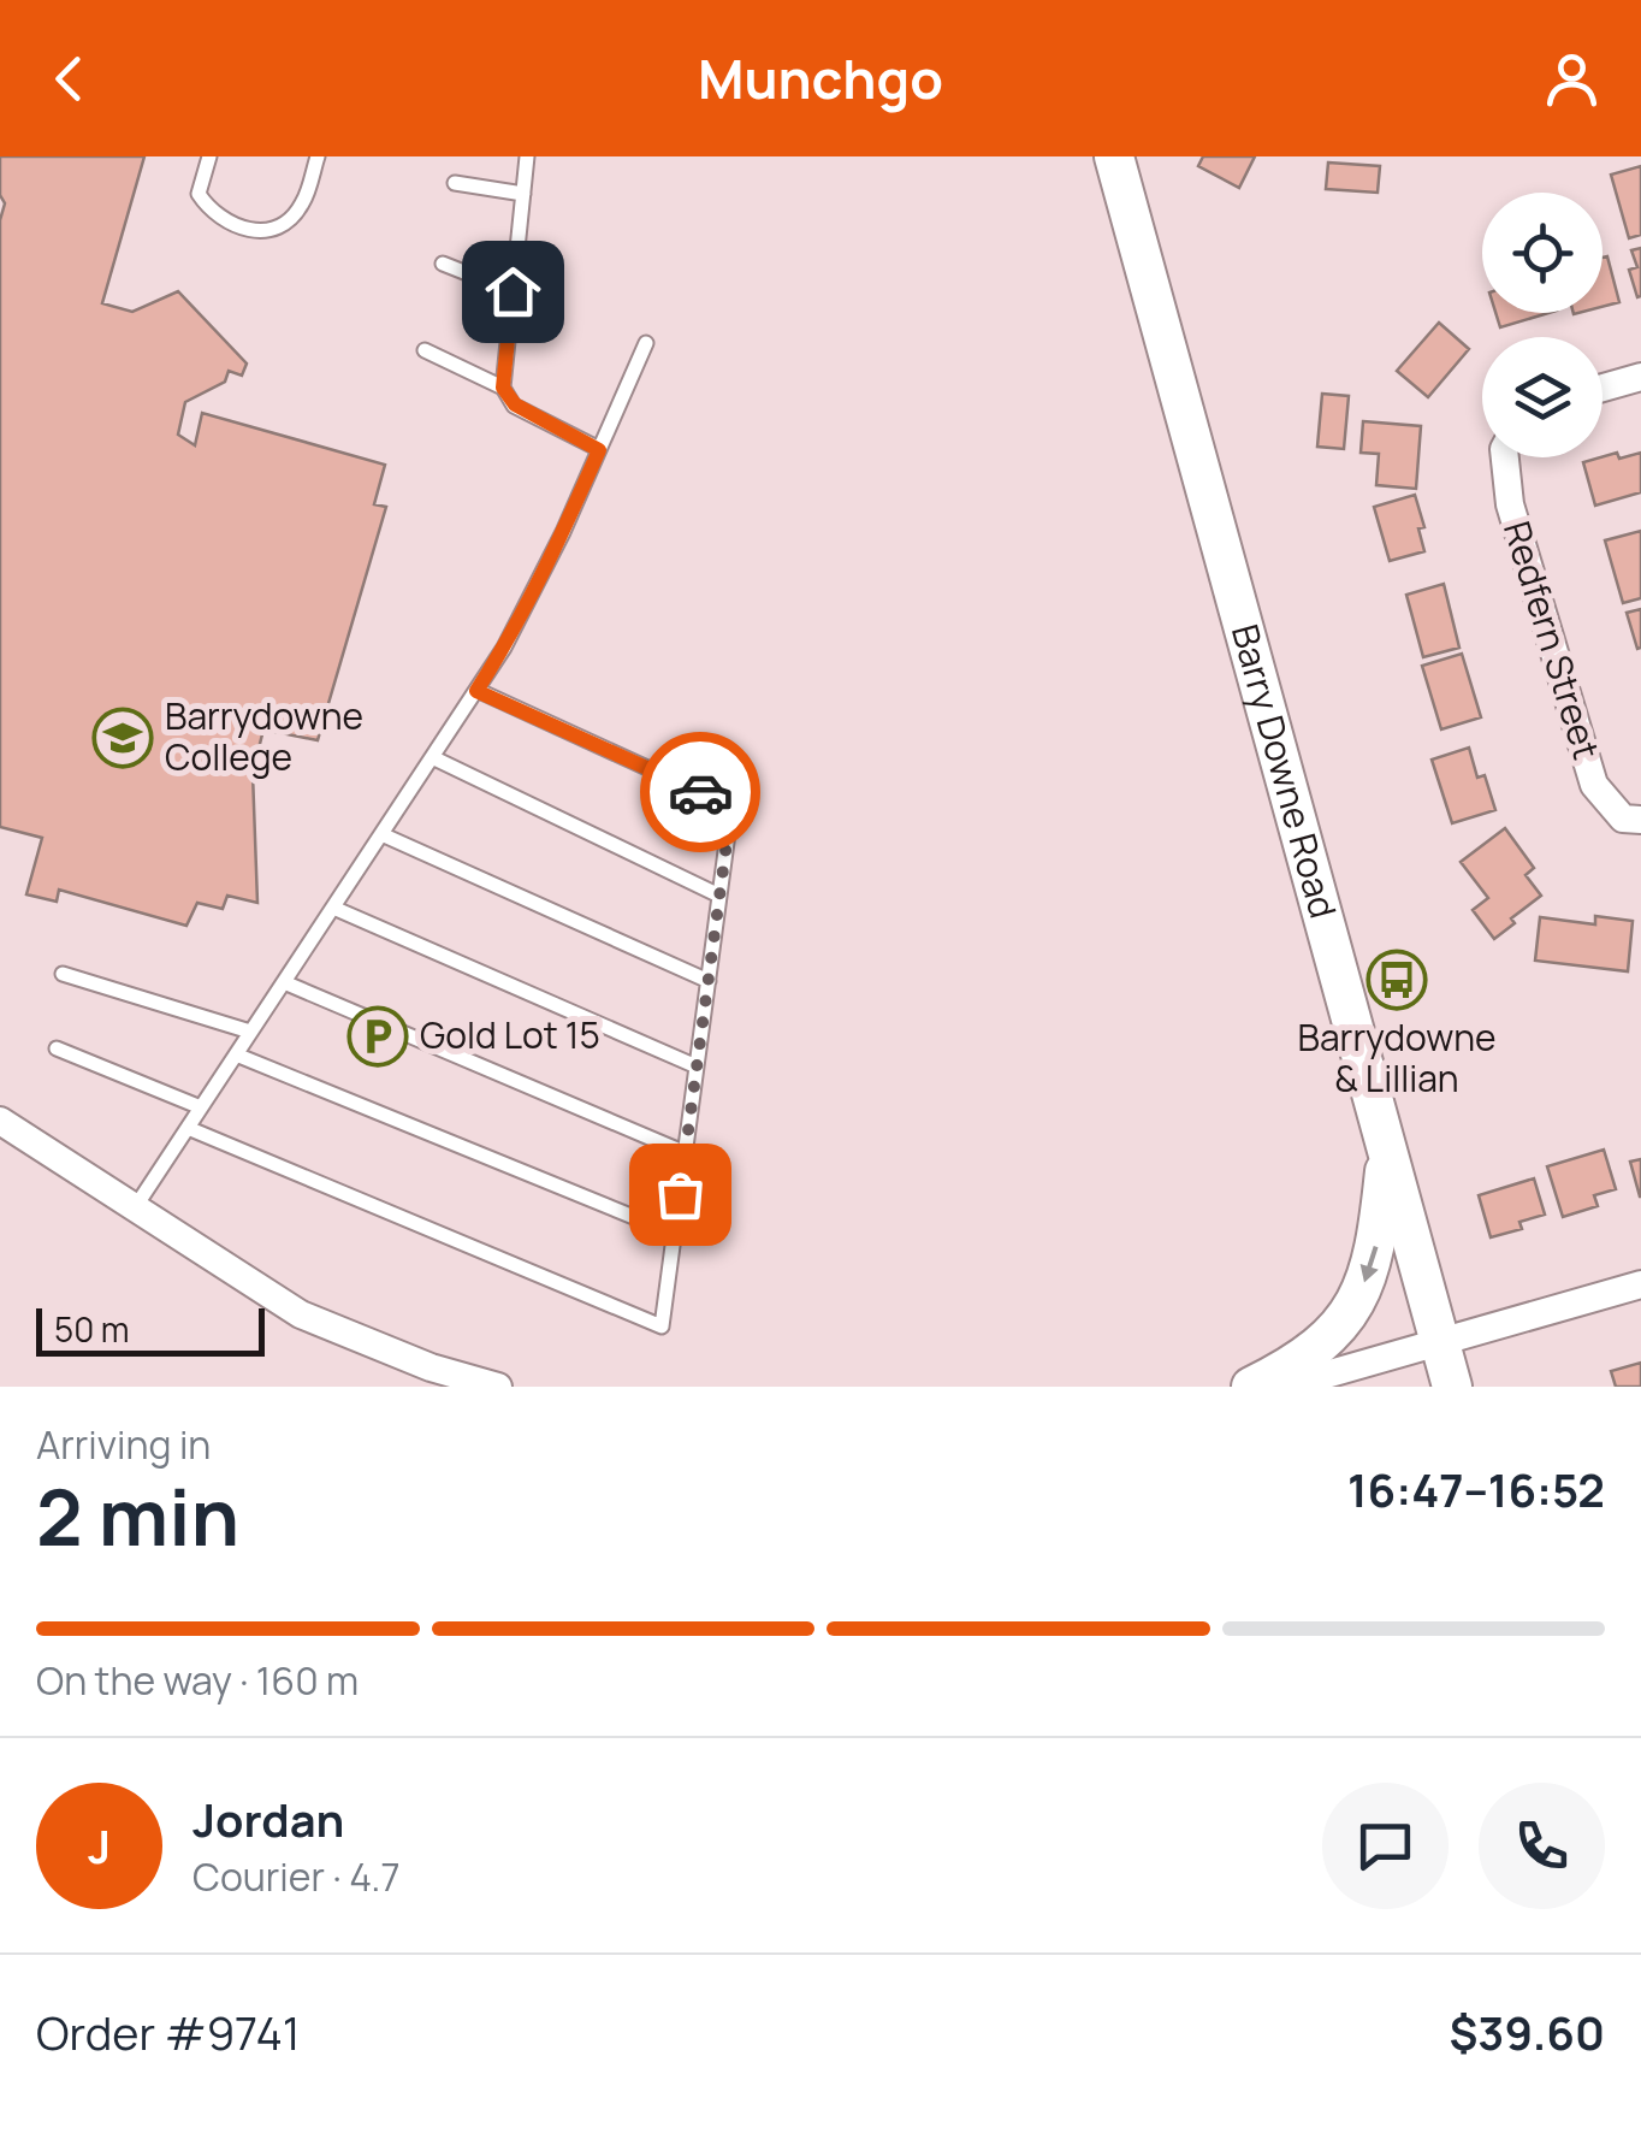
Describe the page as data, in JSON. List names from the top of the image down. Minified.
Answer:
{"streets":{"main road":["Barry Downe Road"],"street":["Redfern Street"]},"places":{"school or university":["Barrydowne College"],"bus stop":["Barrydowne & Lillian"],"parking":["Gold Lot 15"]},"scale_bar":"50 m","page":{"header":"Munchgo","scale":"50 m","heading":["2 min","Arriving in","16:47–16:52"],"panel":["Jordan","Courier · 4.7","Order #9741","$39.60"],"bar":"On the way · 160 m","round":"J"}}
